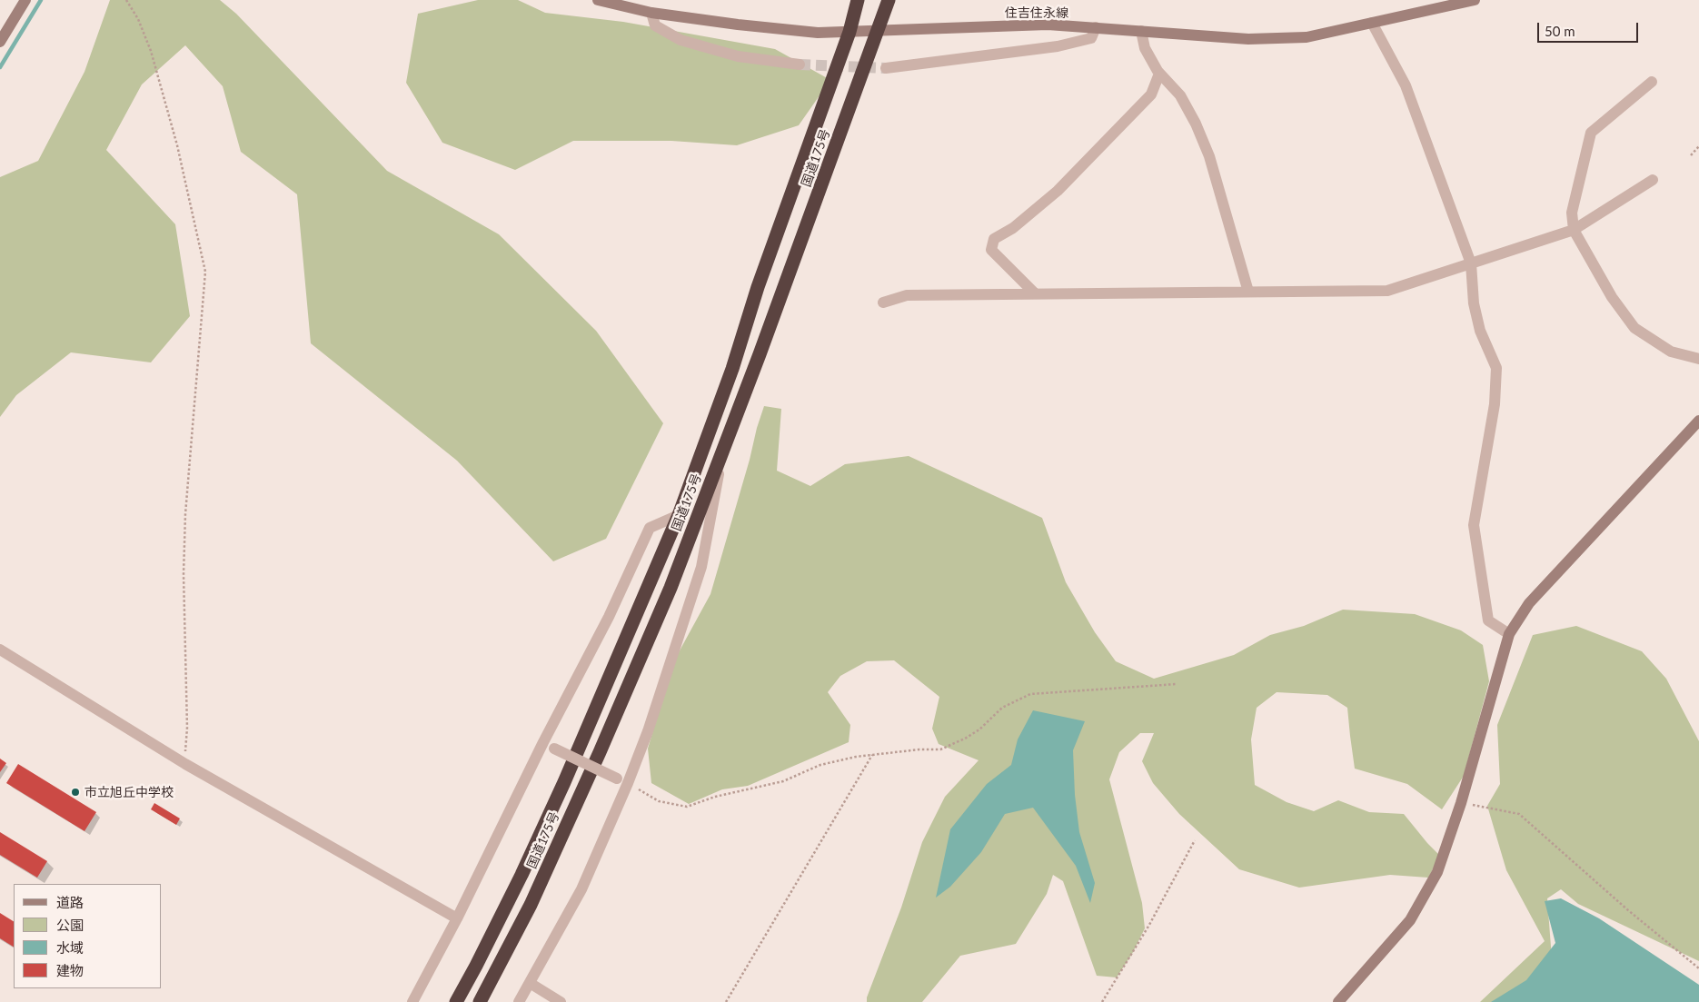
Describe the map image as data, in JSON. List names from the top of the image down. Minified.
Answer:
{"streets":{"highway":["国道175号"],"main road":["住吉住永線"]},"crossings":[["住吉住永線","国道175号"]],"places":["市立旭丘中学校"],"legend":["道路","公園","水域","建物"],"scale_bar":"50 m"}
